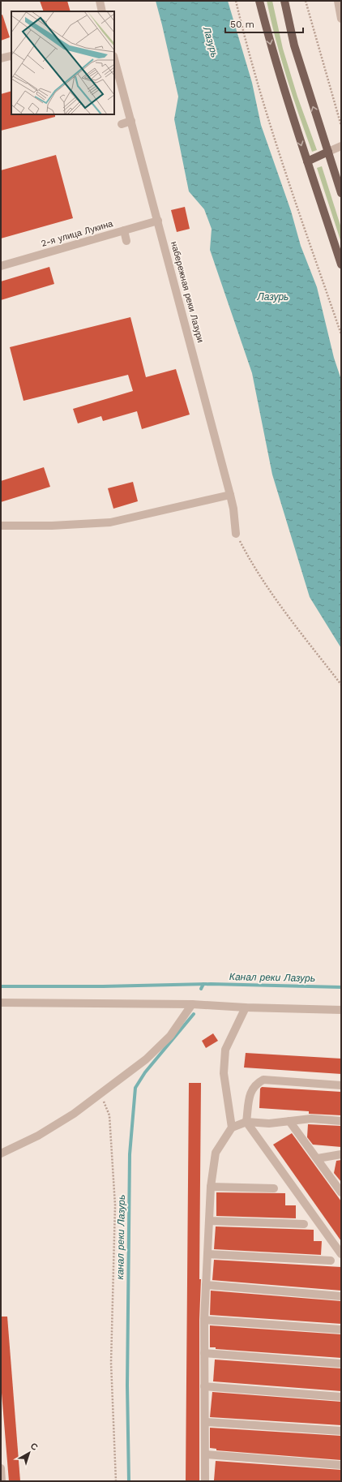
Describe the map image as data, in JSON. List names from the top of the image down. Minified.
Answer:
{"streets":{"street":["2-я улица Лукина","набережная реки Лазури"]},"crossings":[["2-я улица Лукина","набережная реки Лазури"]],"water":["Лазурь","Канал реки Лазурь","канал реки Лазурь"],"scale_bar":"50 m","north":"top right"}
